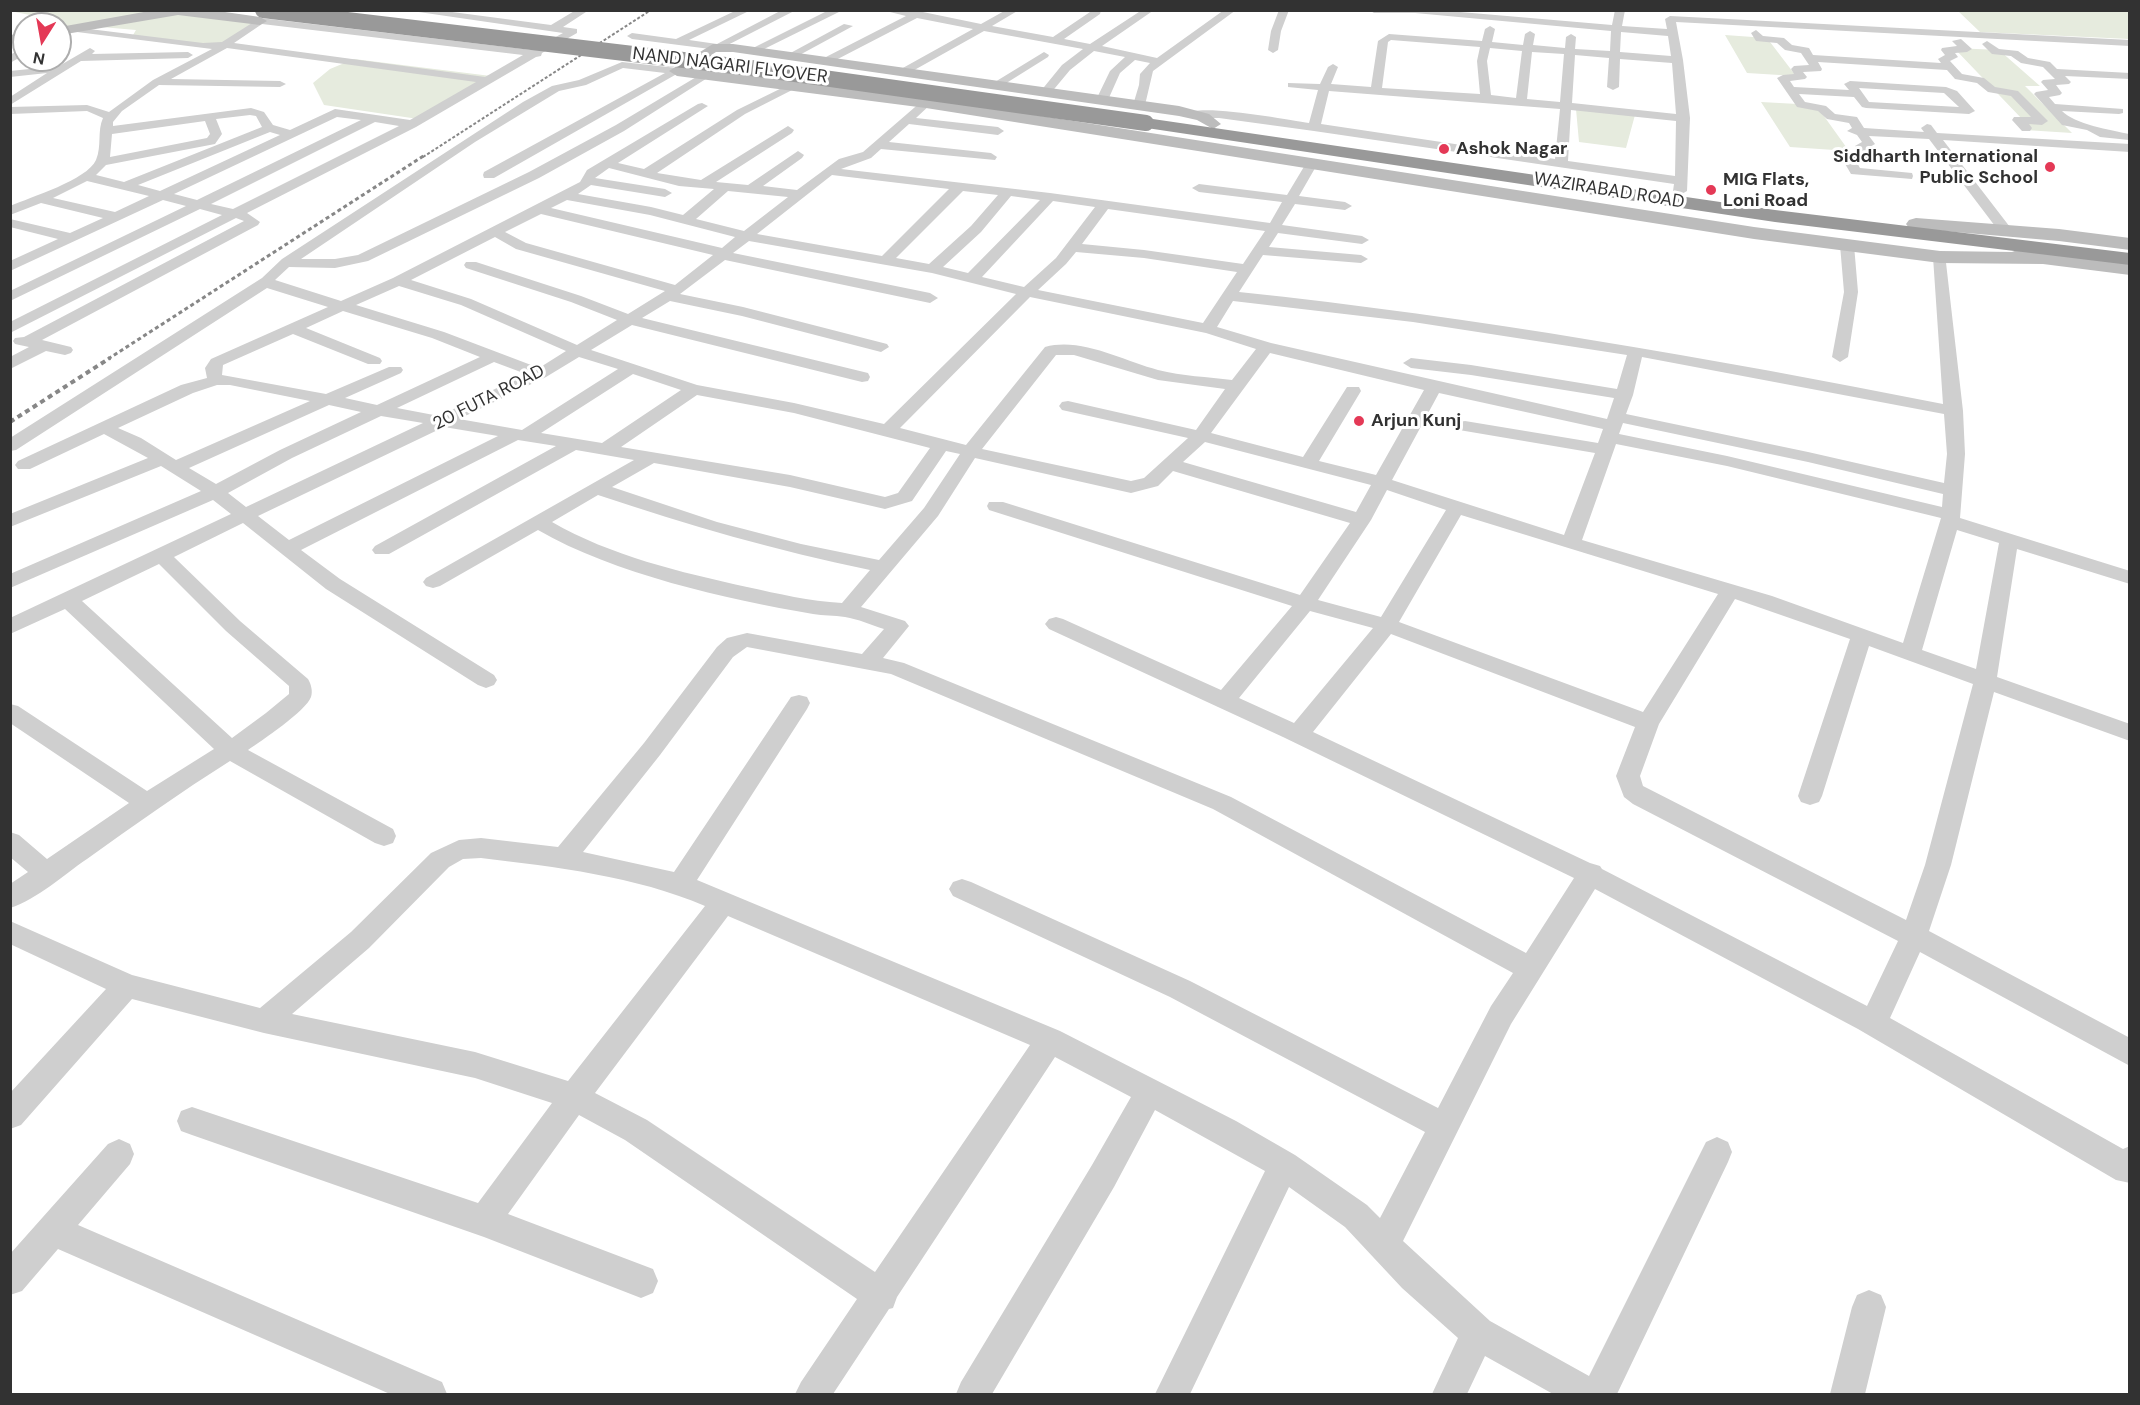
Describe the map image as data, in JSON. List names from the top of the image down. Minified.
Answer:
{"streets":{"highway":["NAND NAGARI FLYOVER","WAZIRABAD ROAD"],"street":["20 FUTA ROAD"]},"crossings":[["NAND NAGARI FLYOVER","WAZIRABAD ROAD"]],"places":["Ashok Nagar","Siddharth International Public School","MIG Flats, Loni Road","Arjun Kunj"],"north":"bottom"}
